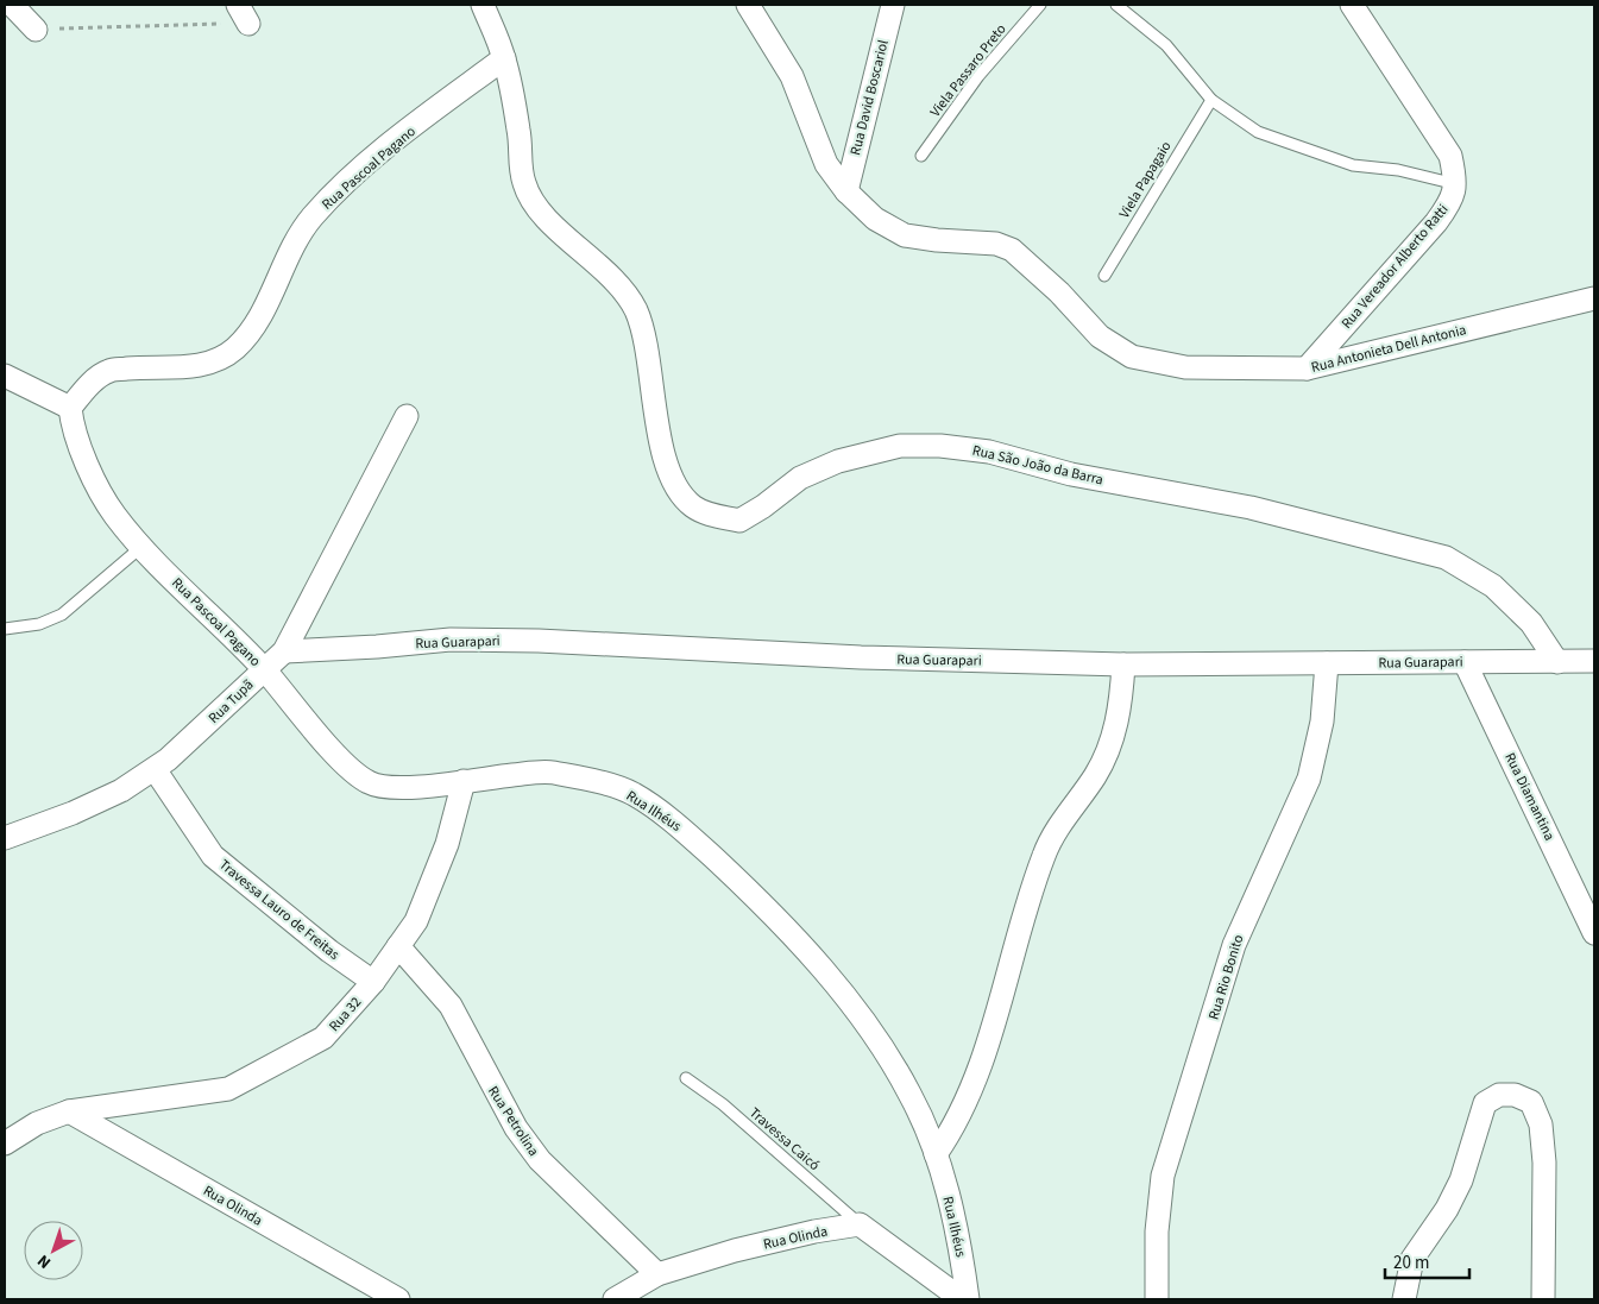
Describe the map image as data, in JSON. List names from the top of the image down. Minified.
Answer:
{"streets":{"street":["Rua David Boscariol","Rua Pascoal Pagano","Rua Vereador Alberto Ratti","Rua Antonieta Dell Antonia","Rua São João da Barra","Rua Guarapari","Rua Tupã","Rua Diamantina","Rua Ilhéus","Travessa Lauro de Freitas","Rua Rio Bonito","Rua 32","Rua Petrolina","Rua Olinda"],"lane":["Viela Passaro Preto","Viela Papagaio","Travessa Caicó"]},"crossings":[["Rua David Boscariol","Rua Antonieta Dell Antonia"],["Rua Pascoal Pagano","Rua São João da Barra"],["Rua Pascoal Pagano","Rua Tupã"],["Rua Pascoal Pagano","Rua Ilhéus"],["Rua Vereador Alberto Ratti","Rua Antonieta Dell Antonia"],["Rua São João da Barra","Rua Guarapari"],["Rua Guarapari","Rua Tupã"],["Rua Guarapari","Rua Diamantina"],["Rua Guarapari","Rua Rio Bonito"],["Rua Tupã","Rua Ilhéus"],["Rua Tupã","Travessa Lauro de Freitas"],["Rua Ilhéus","Rua 32"],["Travessa Lauro de Freitas","Rua 32"],["Rua 32","Rua Petrolina"],["Rua 32","Rua Olinda"],["Rua Petrolina","Rua Olinda"],["Travessa Caicó","Rua Olinda"]],"scale_bar":"20 m","north":"bottom left"}
